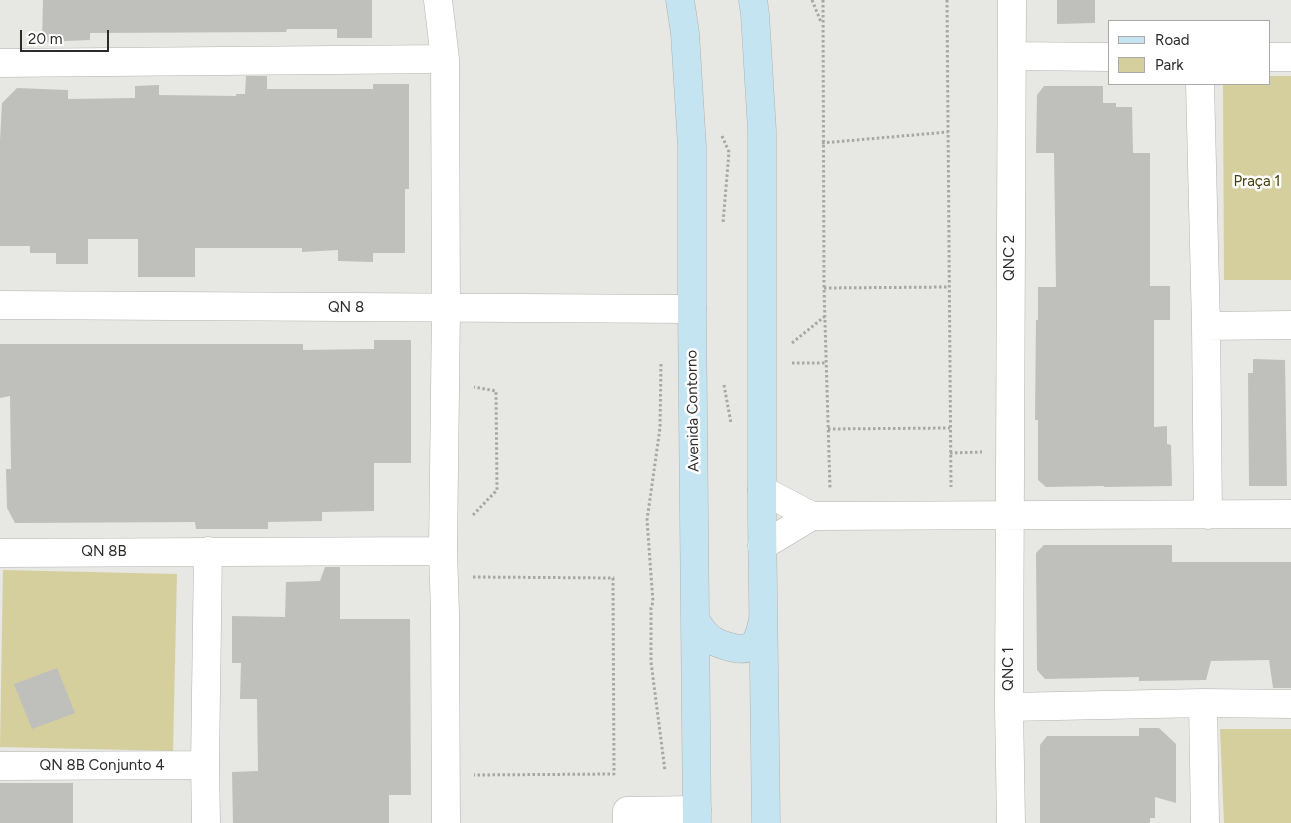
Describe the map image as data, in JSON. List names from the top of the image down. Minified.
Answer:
{"streets":{"main road":["Avenida Contorno"],"street":["QNC 2","QN 8","QN 8B","QNC 1","QN 8B Conjunto 4"]},"crossings":[["QNC 2","QNC 1"],["QN 8","Avenida Contorno"]],"parks":["Praça 1"],"legend":["Road","Park"],"scale_bar":"20 m"}
